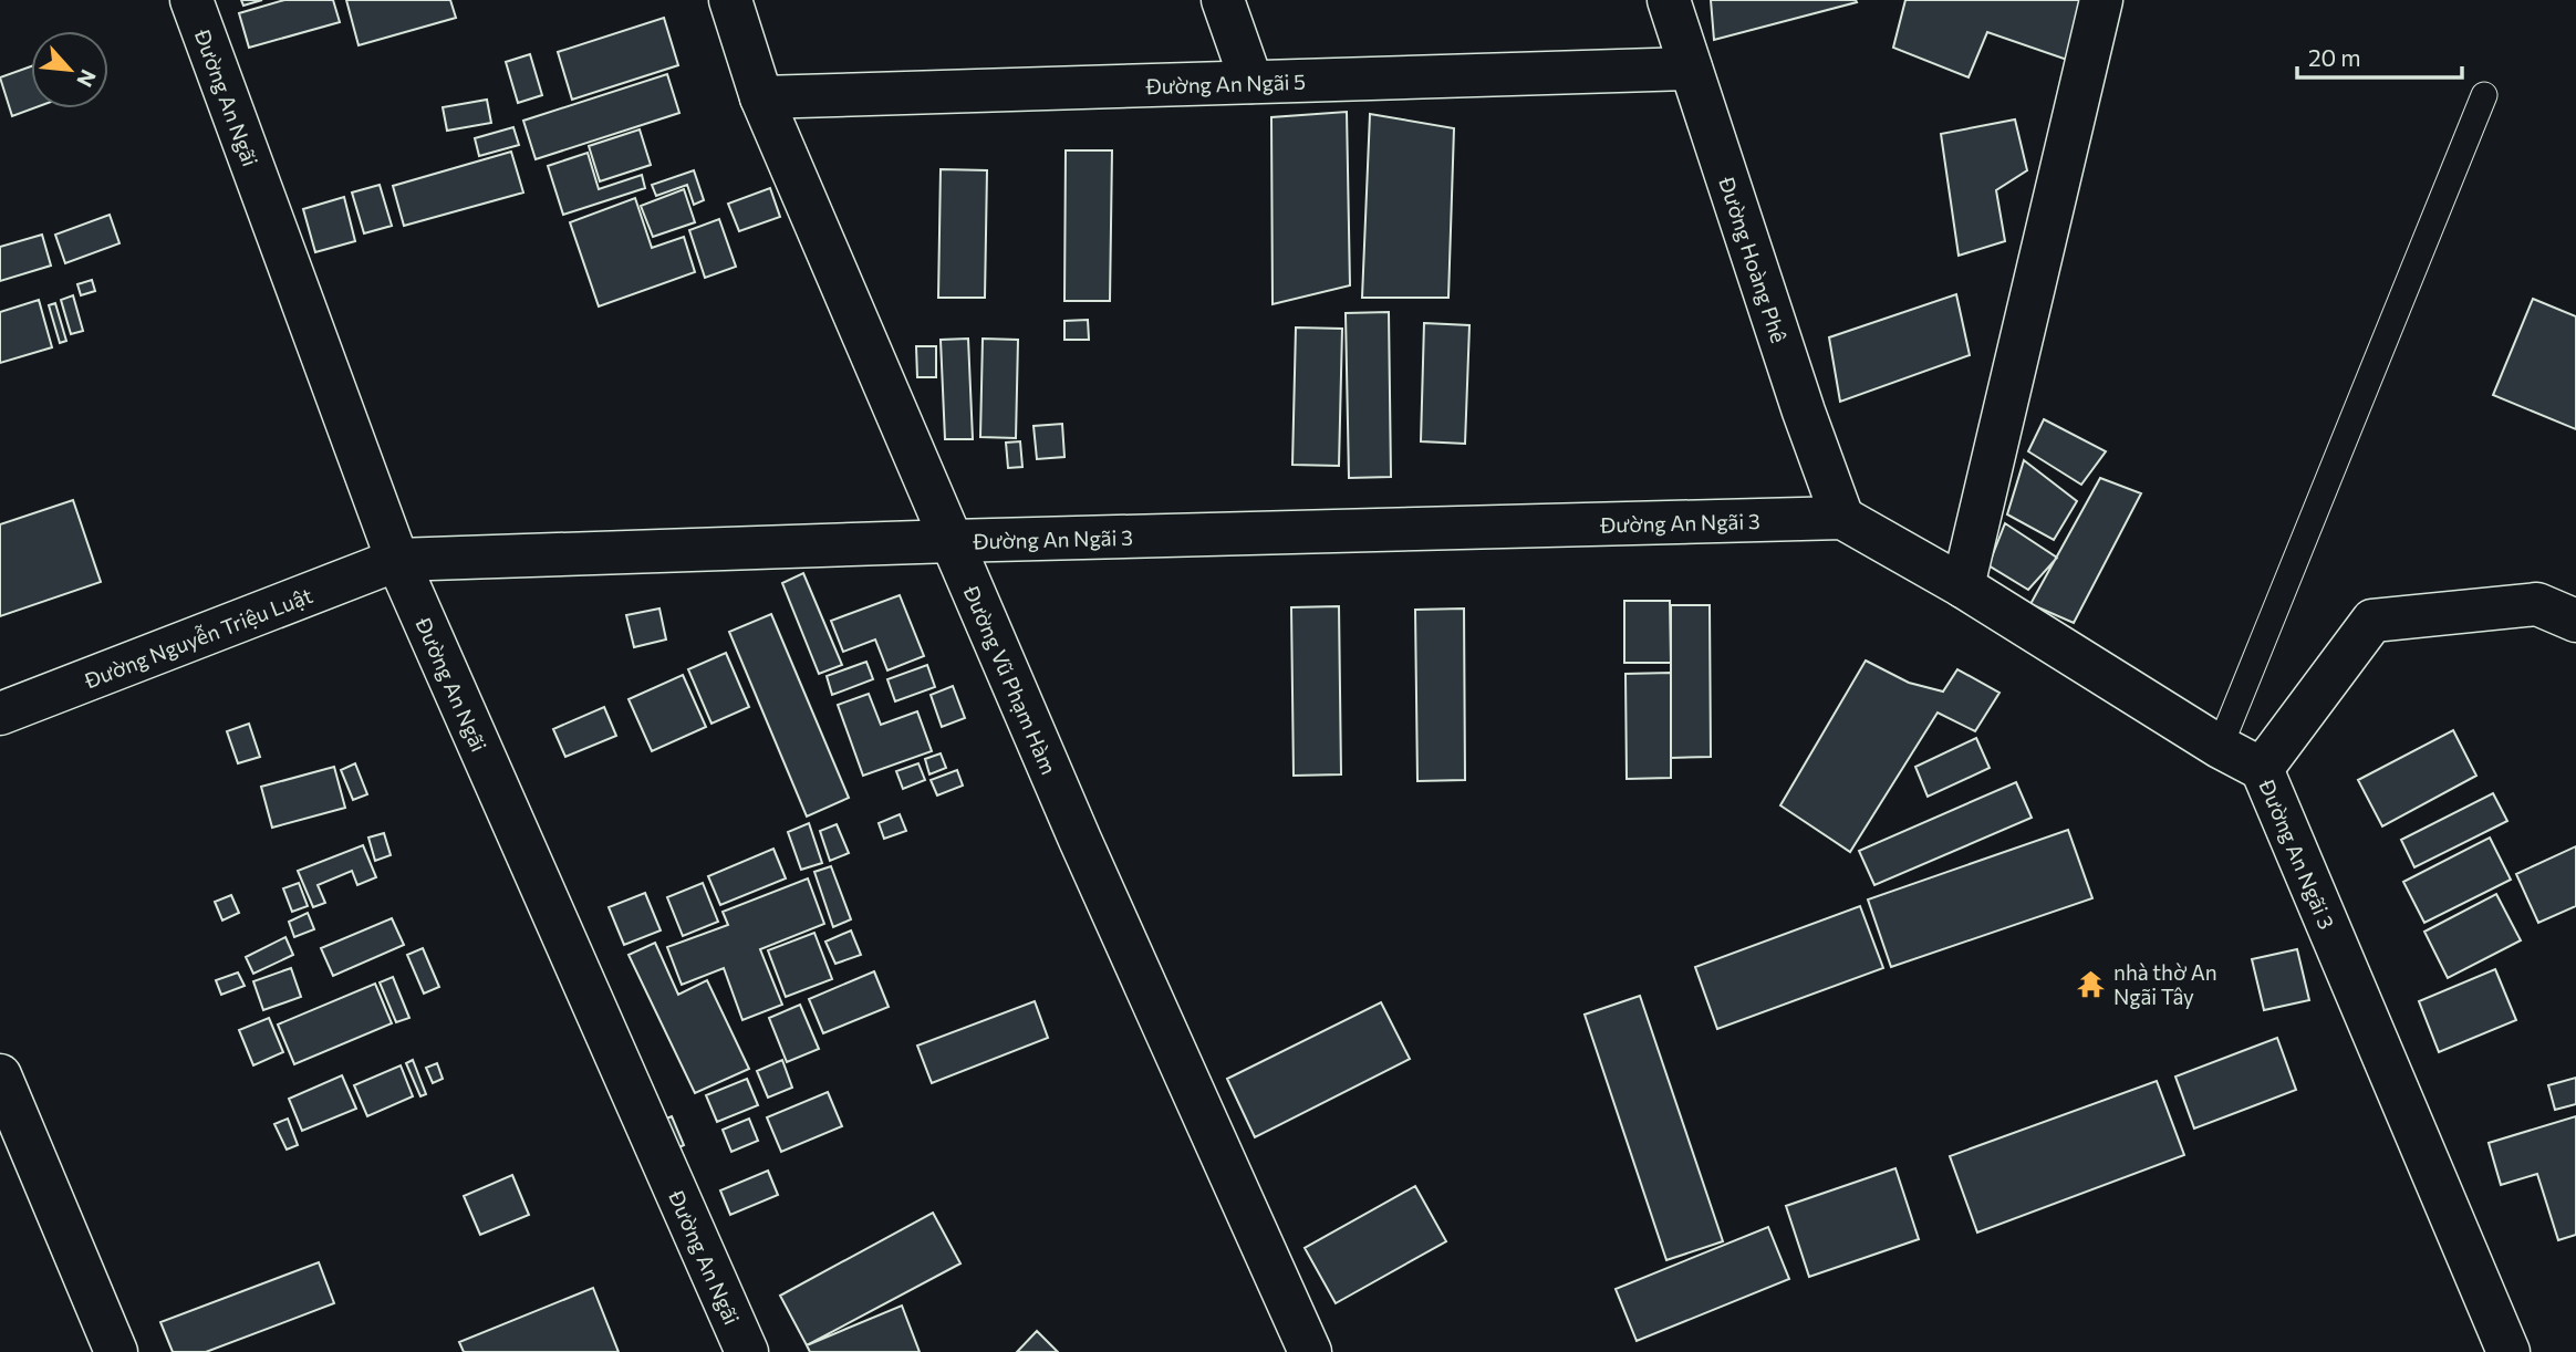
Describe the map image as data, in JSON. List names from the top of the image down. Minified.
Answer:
{"streets":{"street":["Đường An Ngãi 5","Đường An Ngãi","Đường Hoàng Phê","Đường An Ngãi 3","Đường Nguyễn Triệu Luật","Đường Vũ Phạm Hàm"]},"crossings":[["Đường An Ngãi 5","Đường Hoàng Phê"],["Đường An Ngãi 5","Đường Vũ Phạm Hàm"],["Đường An Ngãi","Đường An Ngãi 3"],["Đường An Ngãi","Đường Nguyễn Triệu Luật"],["Đường Hoàng Phê","Đường An Ngãi 3"],["Đường An Ngãi 3","Đường Nguyễn Triệu Luật"],["Đường An Ngãi 3","Đường Vũ Phạm Hàm"]],"places":{"temple":["nhà thờ An Ngãi Tây"]},"scale_bar":"20 m","north":"bottom right"}
